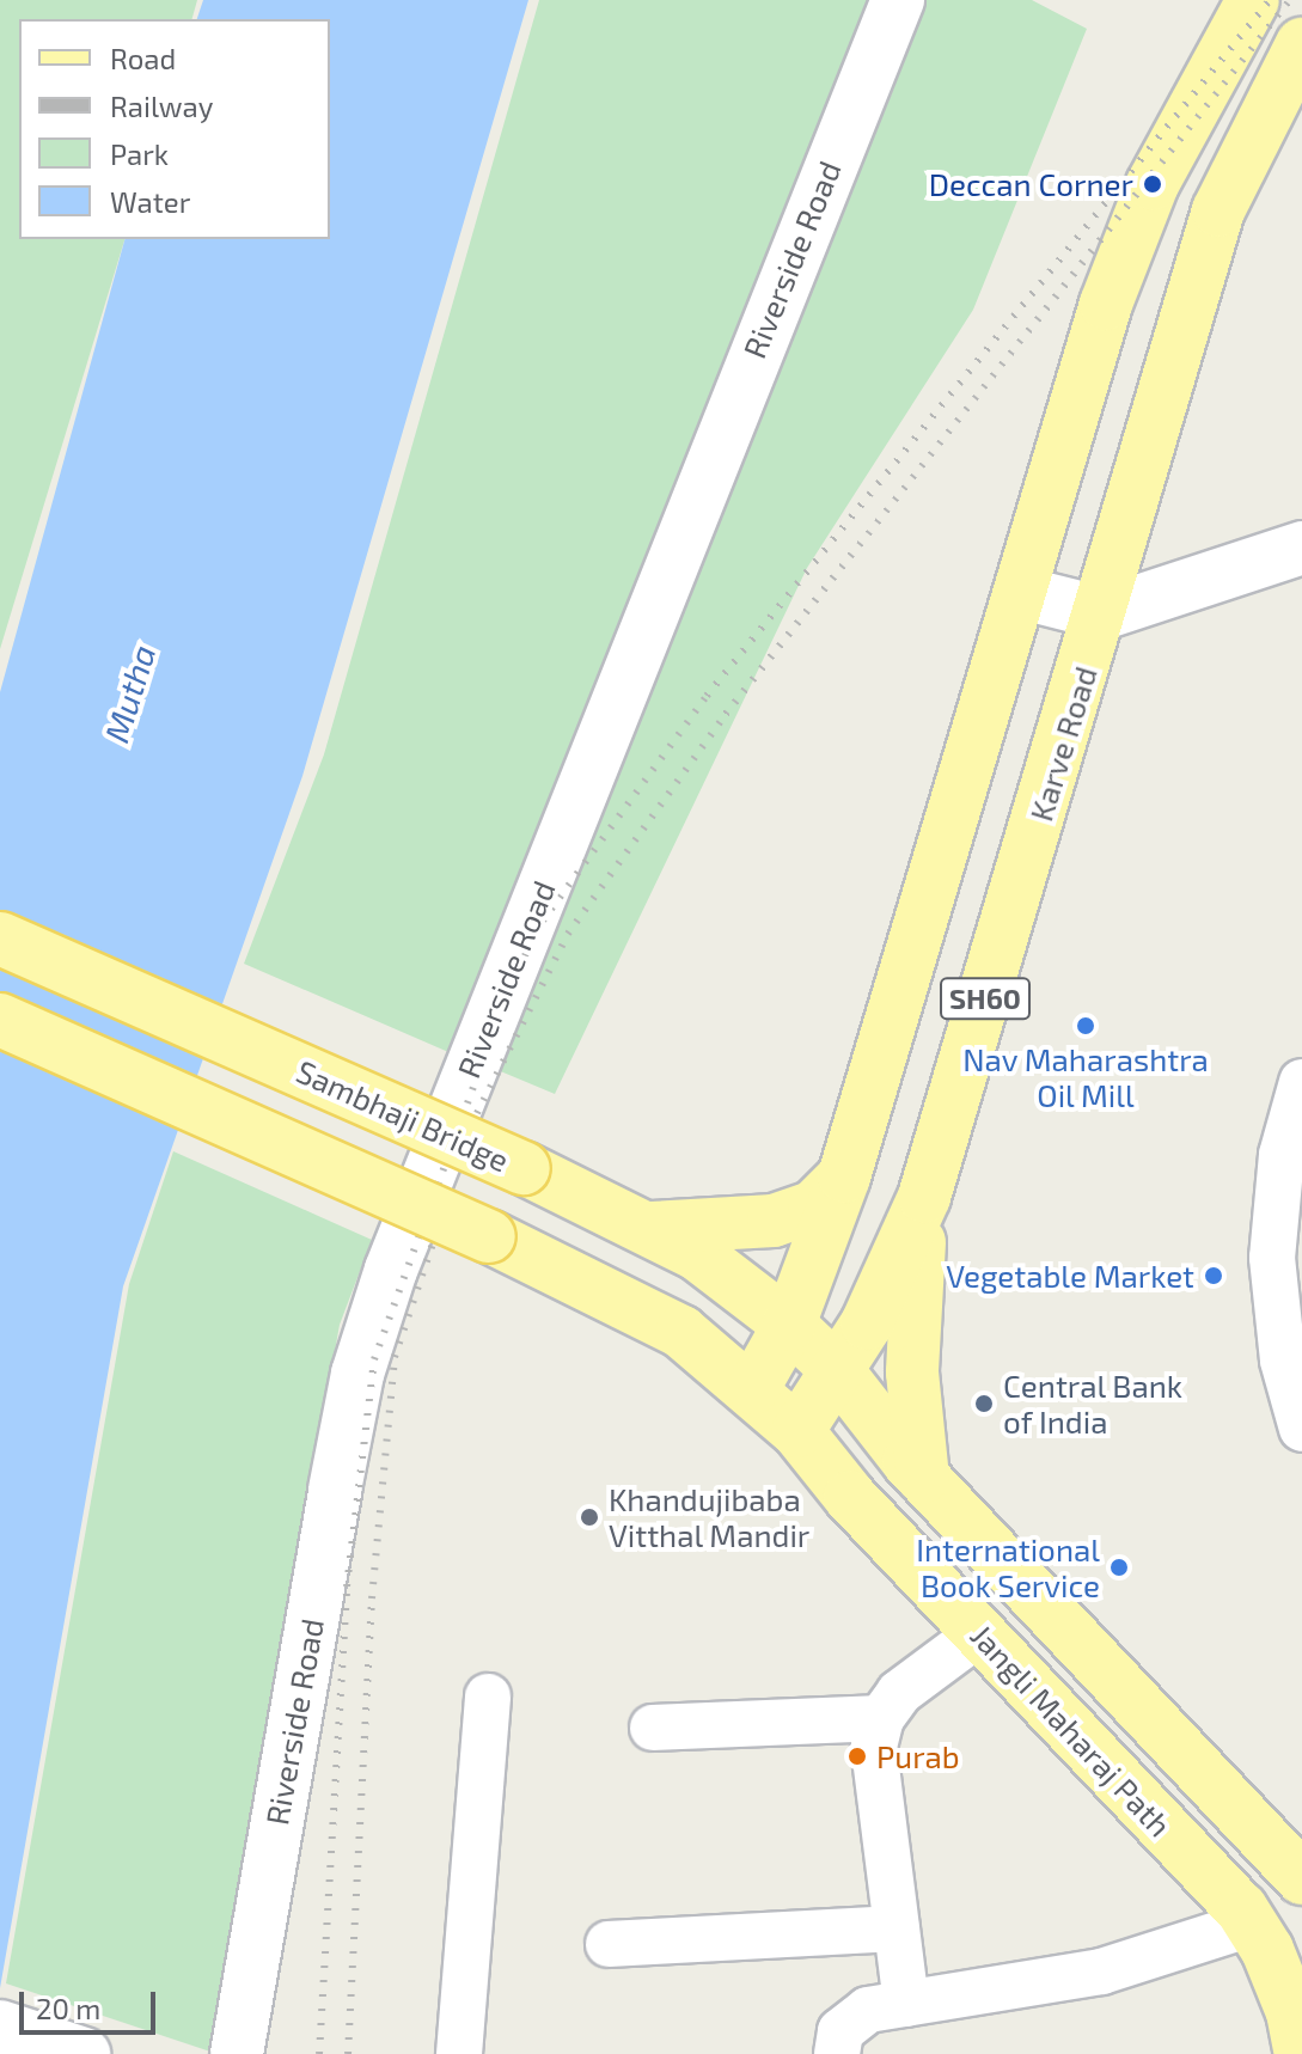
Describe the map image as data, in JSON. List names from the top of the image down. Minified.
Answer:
{"streets":{"main road":["Karve Road","SH60","Sambhaji Bridge","Jangli Maharaj Path"],"street":["Riverside Road"]},"crossings":[["Karve Road","Sambhaji Bridge"],["Karve Road","Jangli Maharaj Path"],["SH60","Sambhaji Bridge"],["SH60","Jangli Maharaj Path"]],"water":["Mutha"],"places":["Deccan Corner","Nav Maharashtra Oil Mill","Vegetable Market","Central Bank of India","Khandujibaba Vitthal Mandir","International Book Service","Purab"],"legend":["Road","Railway","Park","Water"],"scale_bar":"20 m"}
